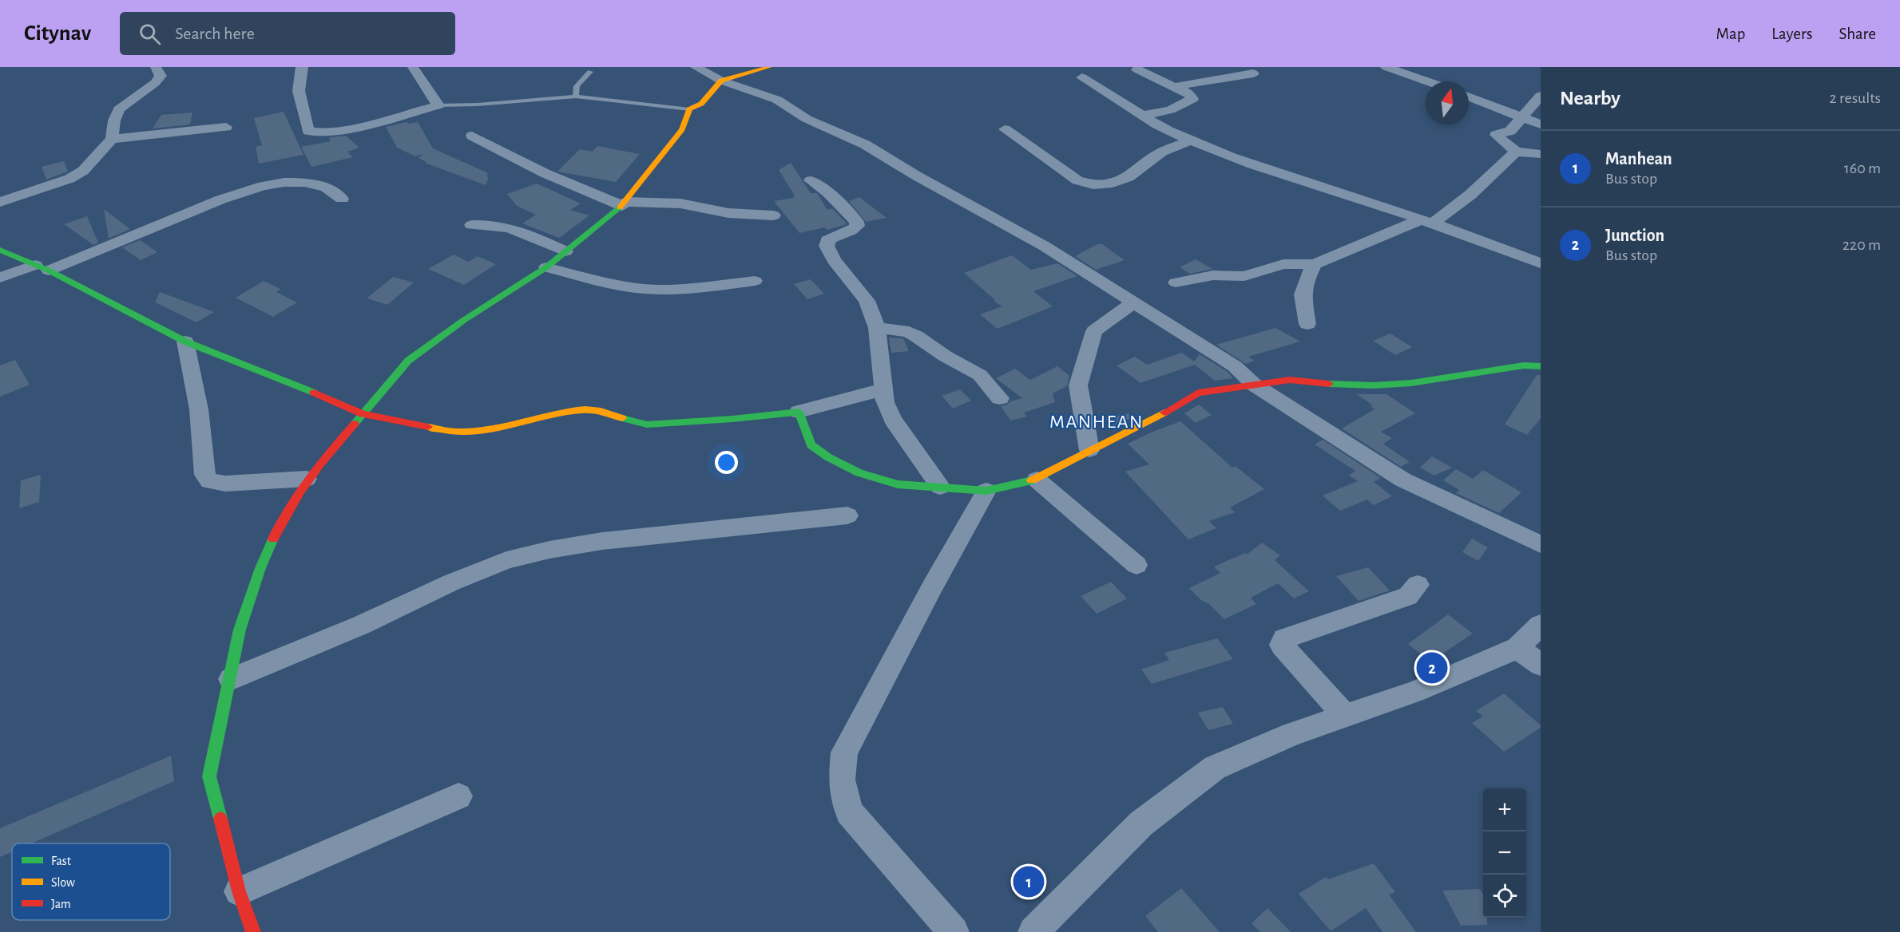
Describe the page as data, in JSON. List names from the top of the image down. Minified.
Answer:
{"districts":["MANHEAN"],"legend":["Fast","Slow","Jam"],"north":"top","page":{"header":"Citynav","search":"Search here","nav":["Map","Layers","Share"],"heading":["Nearby","2 results"],"list":[{"mark":"1","name":"Manhean","note":"Bus stop","value":"160 m"},{"mark":"2","name":"Junction","note":"Bus stop","value":"220 m"}],"pins":["2","1"],"map_buttons":["+","−"]}}
